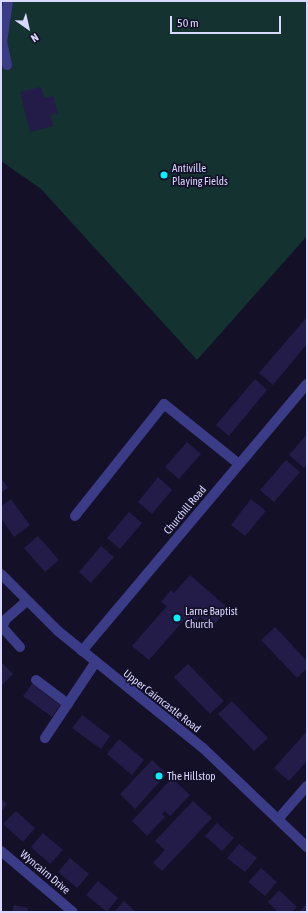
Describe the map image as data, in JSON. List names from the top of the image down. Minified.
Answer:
{"streets":{"street":["Churchill Road","Upper Cairncastle Road","Wyncairn Drive"]},"crossings":[["Churchill Road","Upper Cairncastle Road"]],"places":["Antiville Playing Fields","Larne Baptist Church","The Hillstop"],"scale_bar":"50 m","north":"bottom right"}
